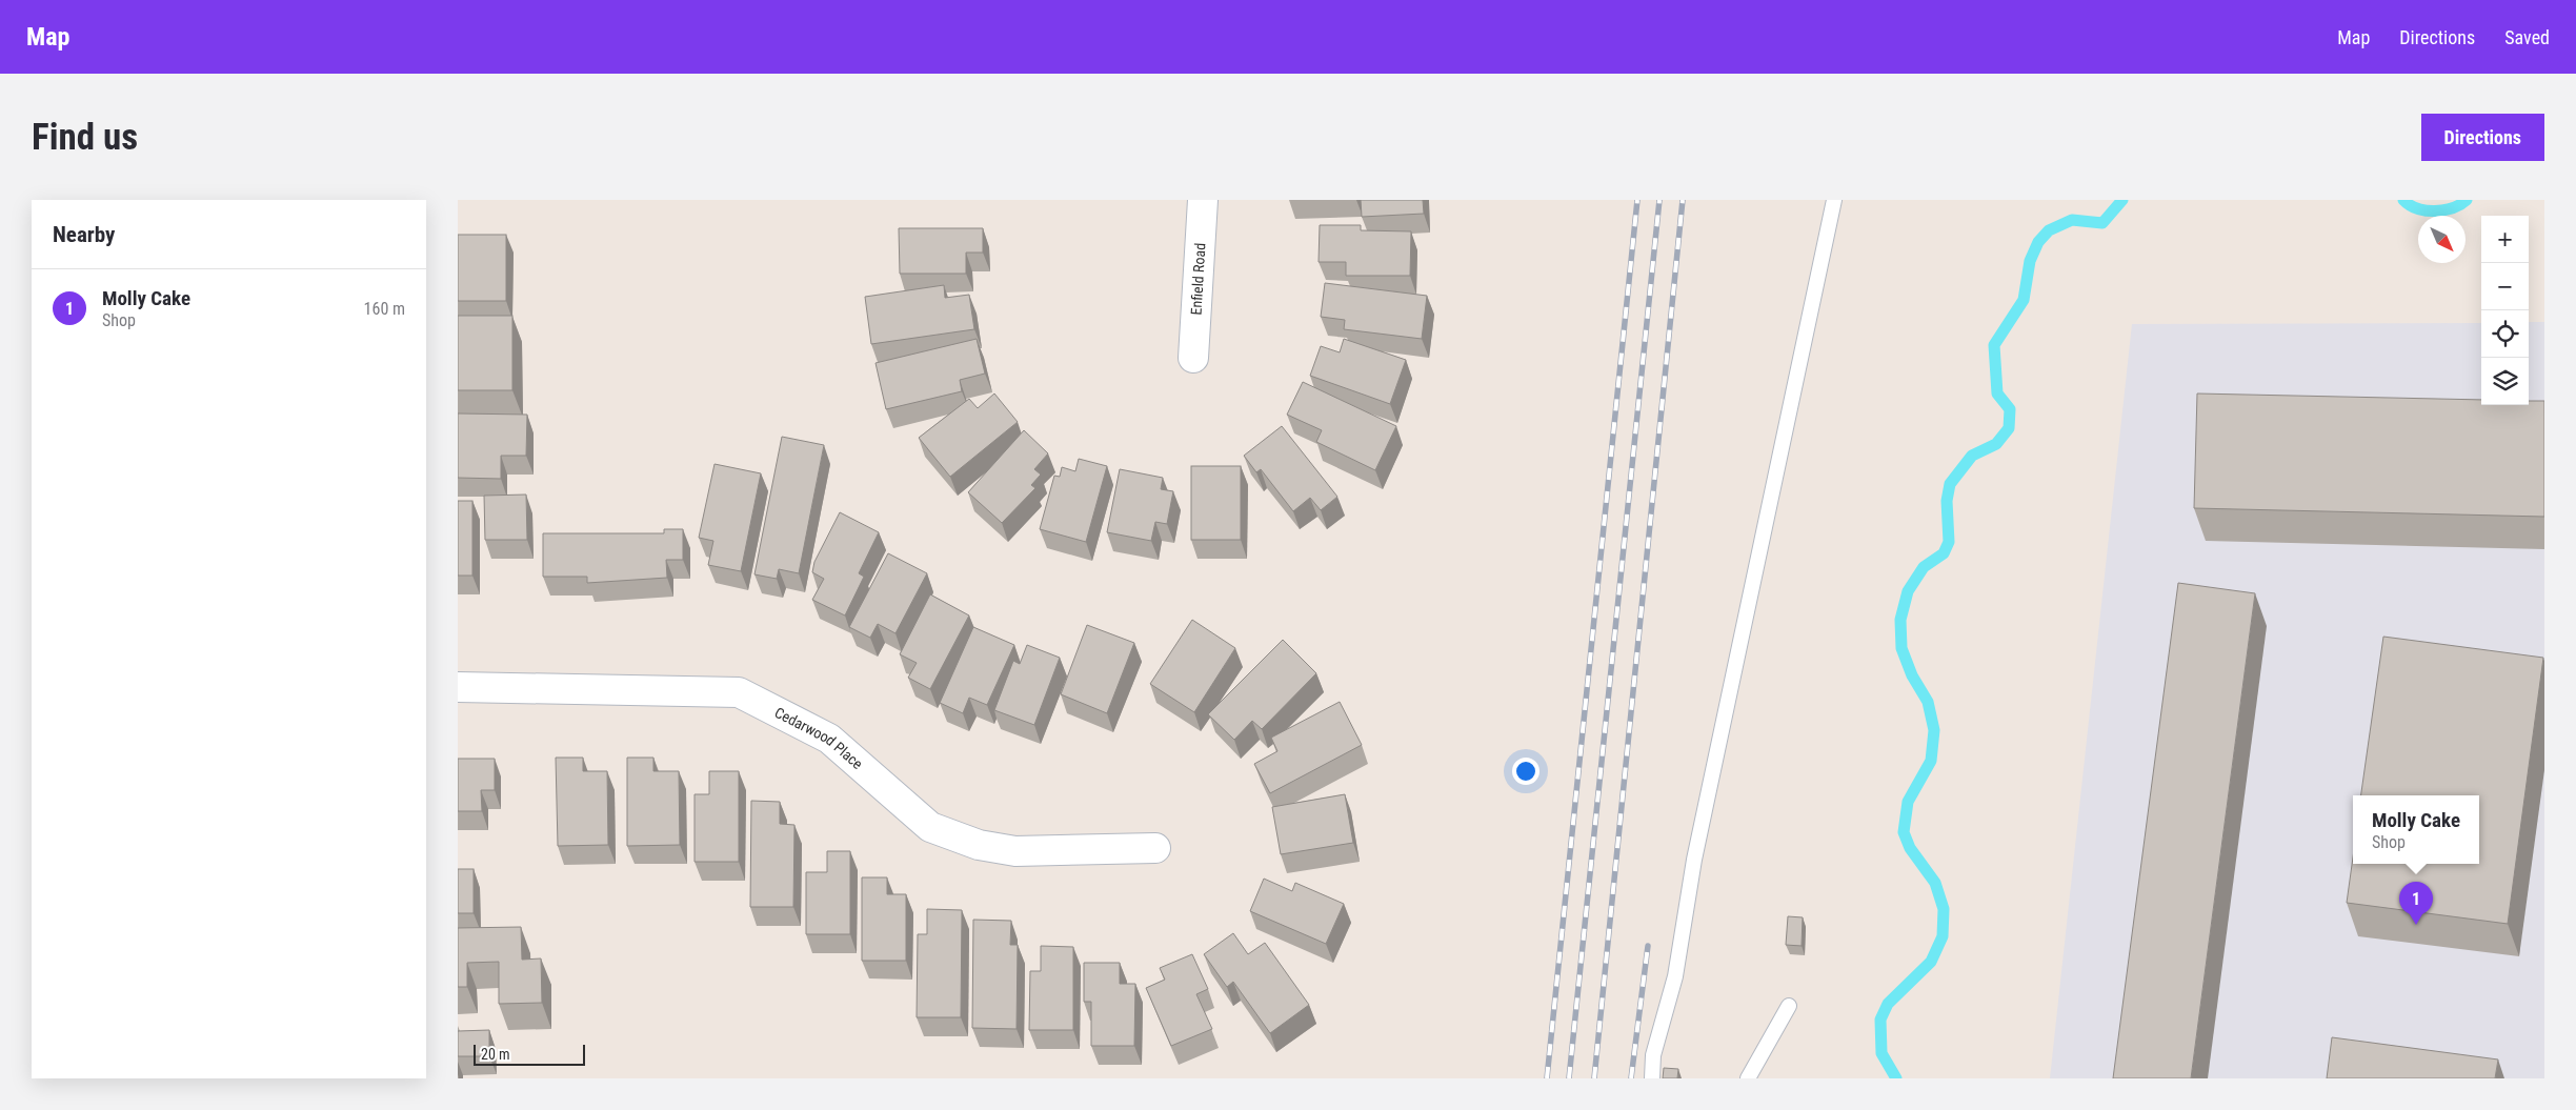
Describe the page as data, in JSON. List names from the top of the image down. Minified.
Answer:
{"streets":{"street":["Enfield Road","Cedarwood Place"]},"scale_bar":"20 m","north":"bottom right","page":{"header":"Map","nav":["Map","Directions","Saved"],"buttons":"Directions","title":"Find us","heading":"Nearby","map_buttons":["+","−"],"list":[{"mark":"1","name":"Molly Cake","note":"Shop","value":"160 m"}],"popup":["Molly Cake","Shop"],"pins":"1","scale":"20 m"}}
